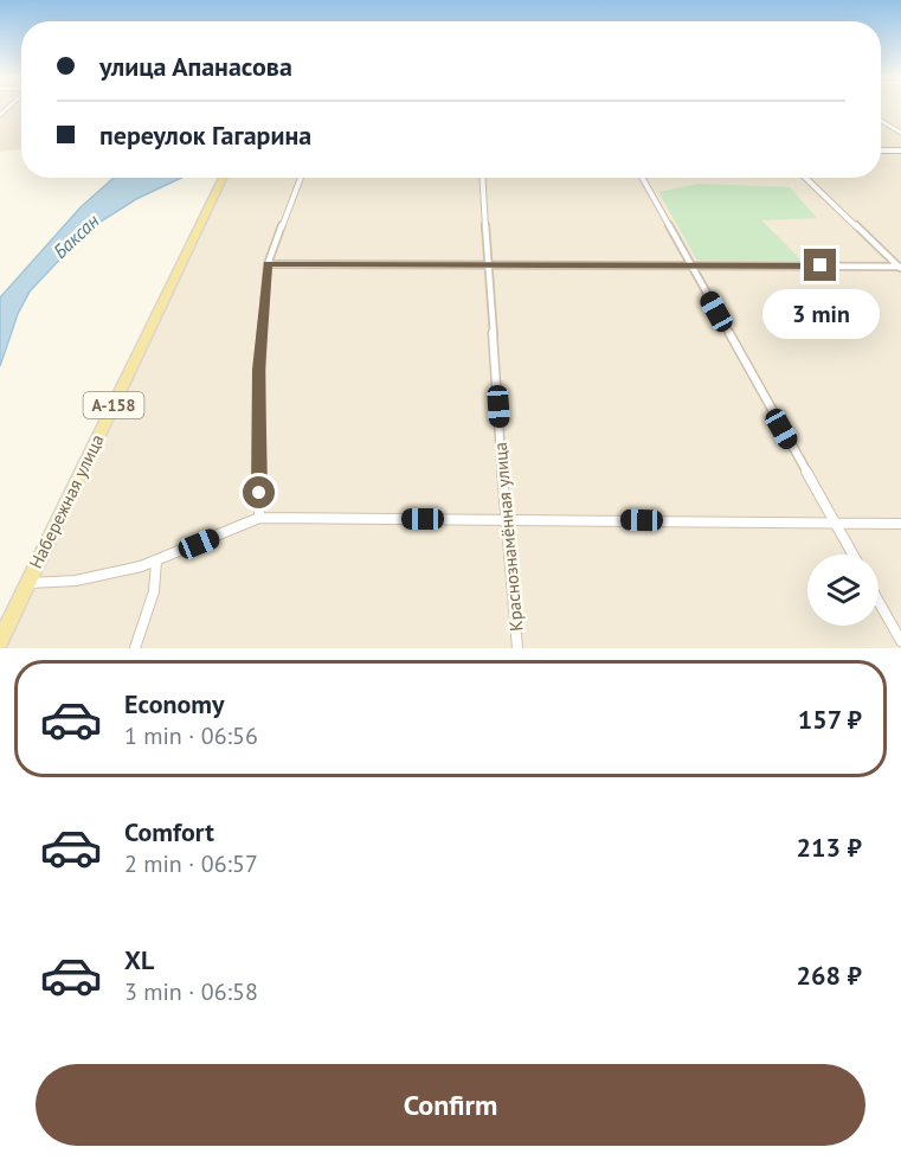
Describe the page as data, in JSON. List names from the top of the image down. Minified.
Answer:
{"streets":{"main road":["А-158","Набережная улица"],"street":["Краснознамённая улица"]},"water":["Баксан"],"page":{"banner":["улица Апанасова","переулок Гагарина"],"bubble":"3 min","list":[{"name":"Economy","note":"1 min · 06:56","value":"157 ₽"},{"name":"Comfort","note":"2 min · 06:57","value":"213 ₽"},{"name":"XL","note":"3 min · 06:58","value":"268 ₽"}],"buttons":"Confirm"}}
